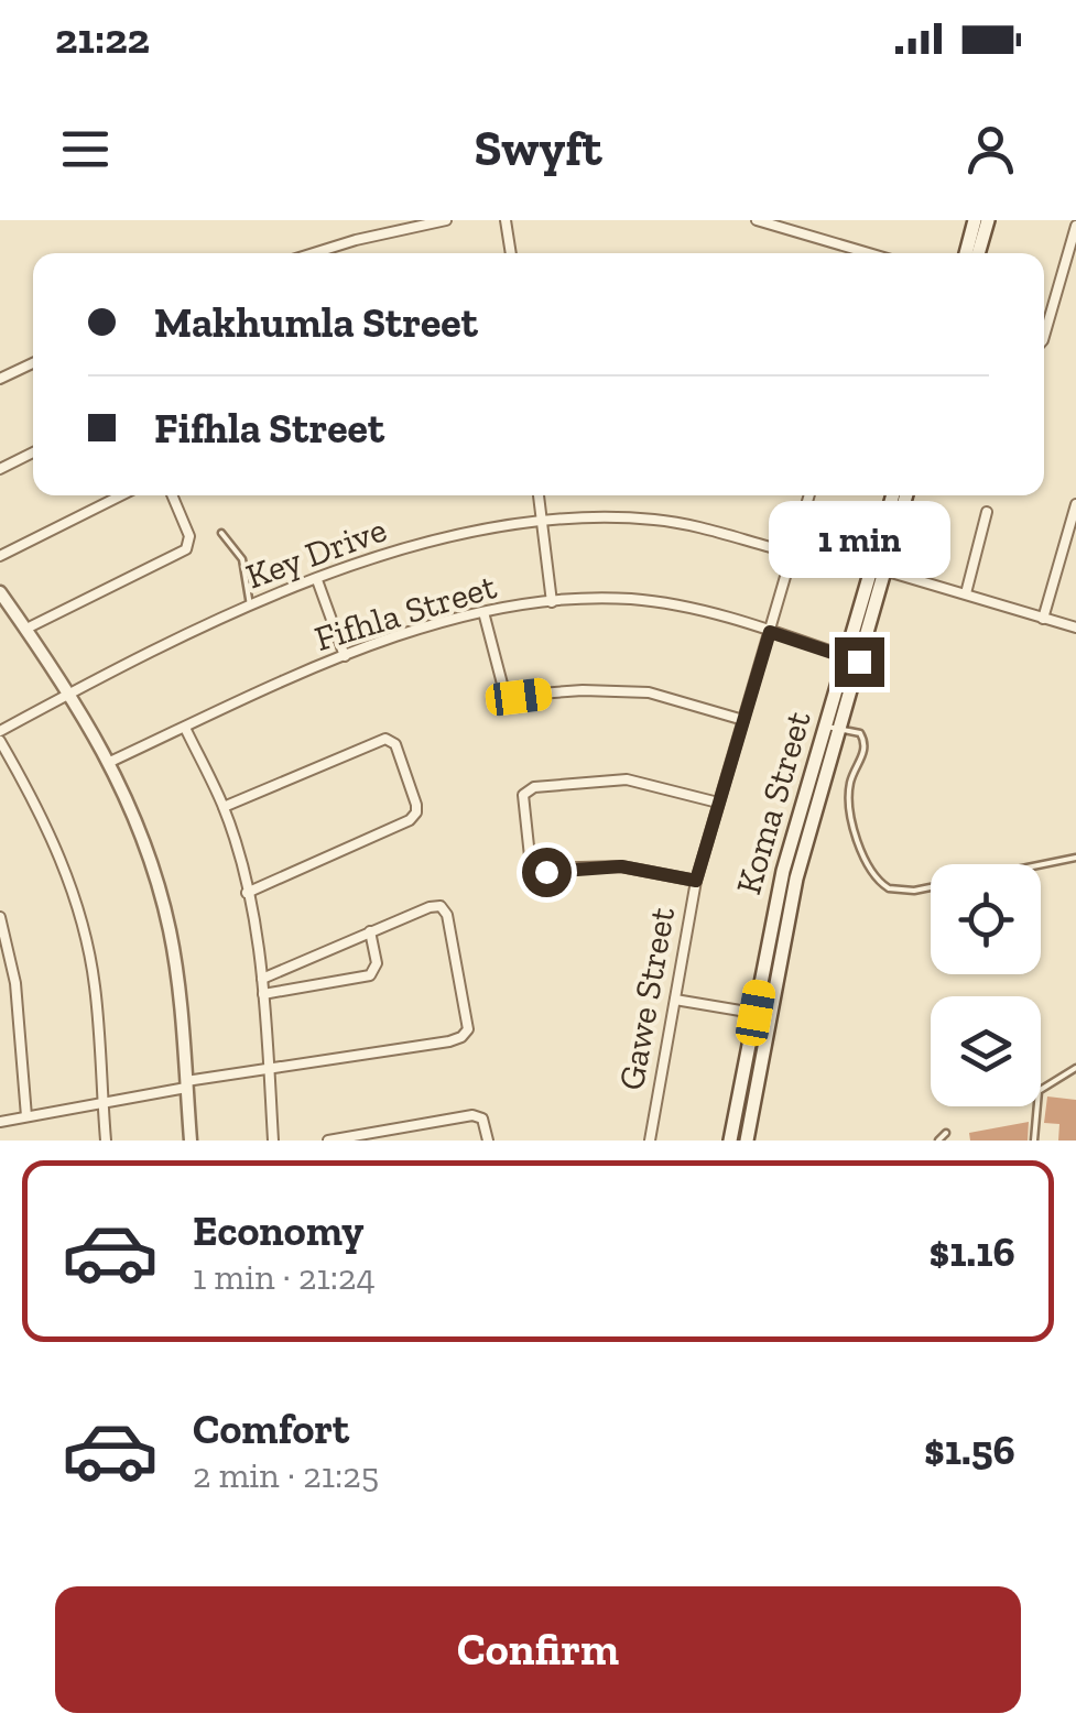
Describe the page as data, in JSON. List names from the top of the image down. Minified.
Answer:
{"streets":{"main road":["Koma Street"],"street":["Key Drive","Fifhla Street","Gawe Street"]},"crossings":[["Key Drive","Gawe Street"],["Fifhla Street","Koma Street"],["Fifhla Street","Gawe Street"]],"page":{"status":"21:22","header":"Swyft","banner":["Makhumla Street","Fifhla Street"],"bubble":"1 min","list":[{"name":"Economy","note":"1 min · 21:24","value":"$1.16"},{"name":"Comfort","note":"2 min · 21:25","value":"$1.56"}],"buttons":"Confirm"}}
